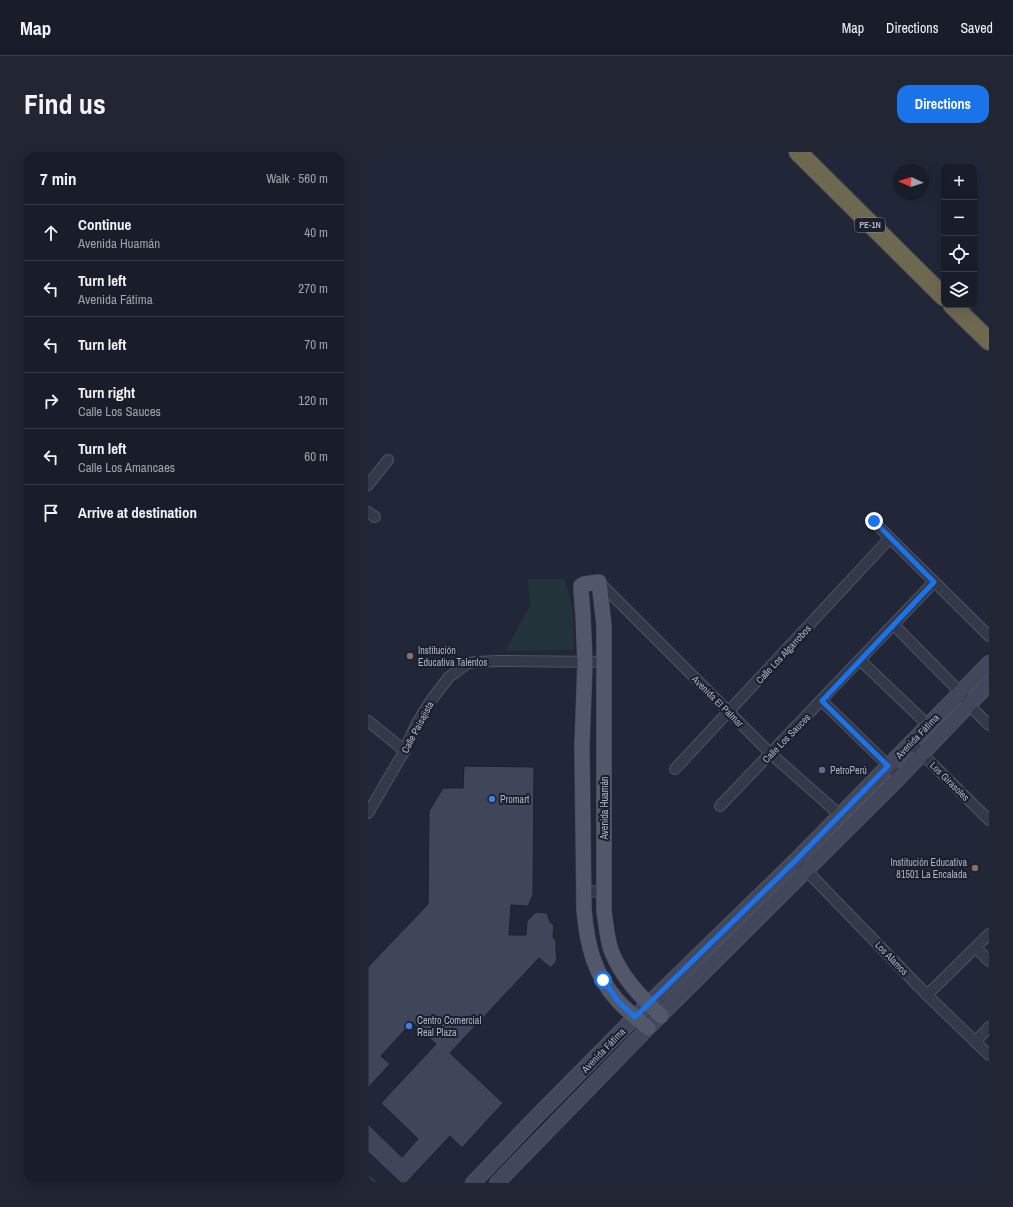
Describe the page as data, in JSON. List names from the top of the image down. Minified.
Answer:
{"streets":{"highway":["PE-1N"],"main road":["Avenida Fátima","Avenida Huamán"],"street":["Calle Los Algarrobos","Avenida El Palmar","Calle Paisajista","Calle Los Sauces","Los Girasoles","Los Alamos"]},"crossings":[["Calle Los Algarrobos","Avenida El Palmar"],["Avenida El Palmar","Avenida Fátima"],["Avenida El Palmar","Calle Los Sauces"],["Avenida El Palmar","Avenida Huamán"],["Calle Paisajista","Avenida Huamán"],["Avenida Fátima","Los Girasoles"],["Avenida Fátima","Avenida Huamán"],["Avenida Fátima","Los Alamos"]],"places":["Institución Educativa Talentos","PetroPerú","Promart","Institución Educativa 81501 La Encalada","Centro Comercial Real Plaza"],"north":"left","page":{"header":"Map","nav":["Map","Directions","Saved"],"title":"Find us","buttons":"Directions","heading":["7 min","Walk · 560 m"],"map_buttons":["+","−"],"list":[["Continue","Avenida Huamán","40 m"],["Turn left","Avenida Fátima","270 m"],["Turn left","70 m"],["Turn right","Calle Los Sauces","120 m"],["Turn left","Calle Los Amancaes","60 m"],"Arrive at destination"]}}
